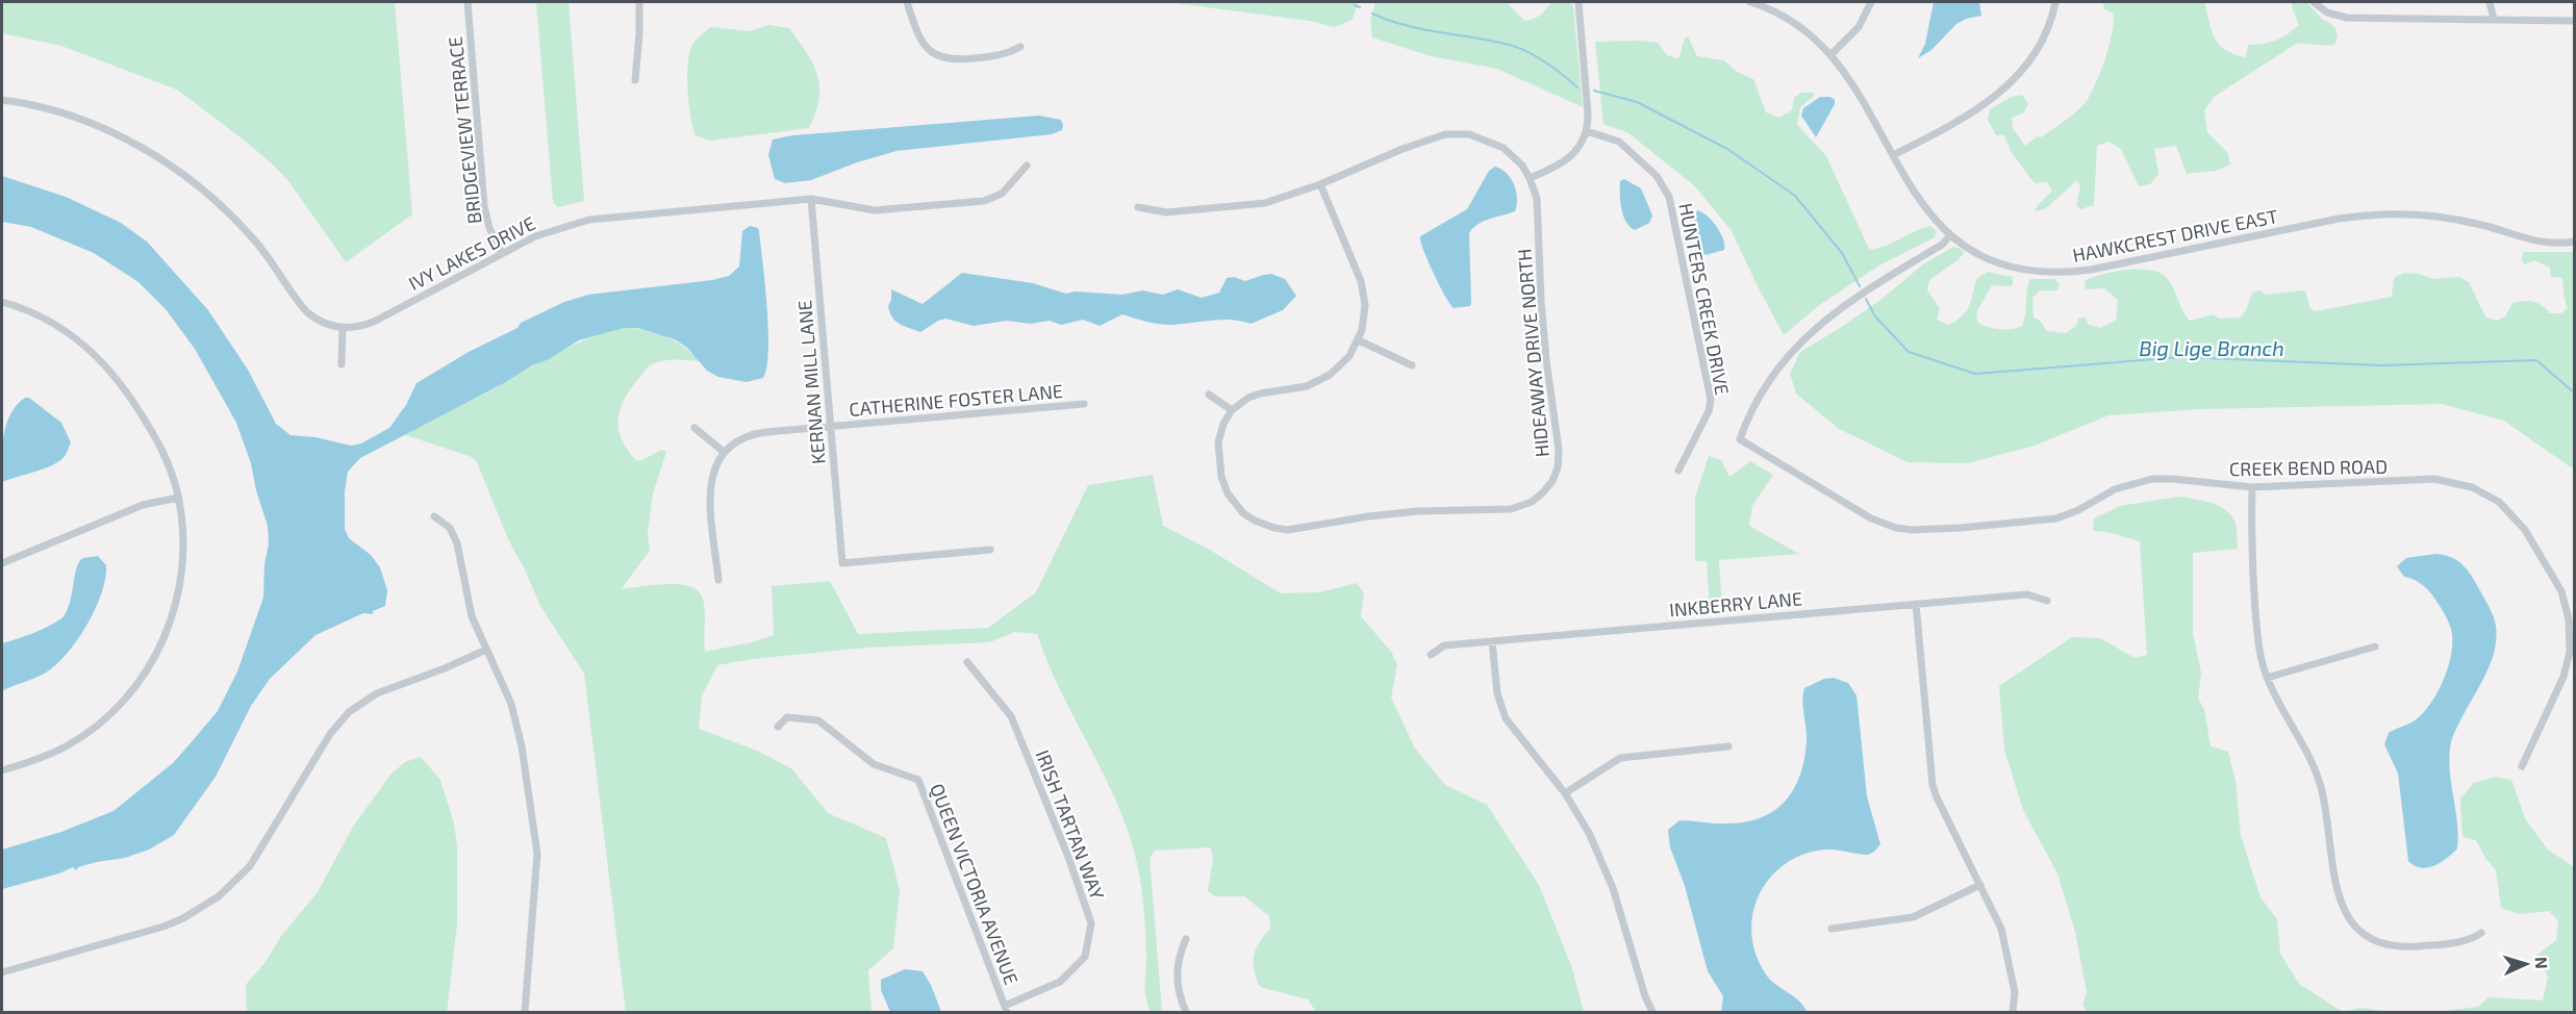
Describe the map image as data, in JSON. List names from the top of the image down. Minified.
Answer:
{"streets":{"street":["BRIDGEVIEW TERRACE","HAWKCREST DRIVE EAST","IVY LAKES DRIVE","HUNTERS CREEK DRIVE","HIDEAWAY DRIVE NORTH","KERNAN MILL LANE","CATHERINE FOSTER LANE","CREEK BEND ROAD","INKBERRY LANE","IRISH TARTAN WAY","QUEEN VICTORIA AVENUE"]},"crossings":[["BRIDGEVIEW TERRACE","IVY LAKES DRIVE"],["HAWKCREST DRIVE EAST","CREEK BEND ROAD"],["IVY LAKES DRIVE","KERNAN MILL LANE"],["KERNAN MILL LANE","CATHERINE FOSTER LANE"],["IRISH TARTAN WAY","QUEEN VICTORIA AVENUE"]],"water":["Big Lige Branch"],"north":"right"}
